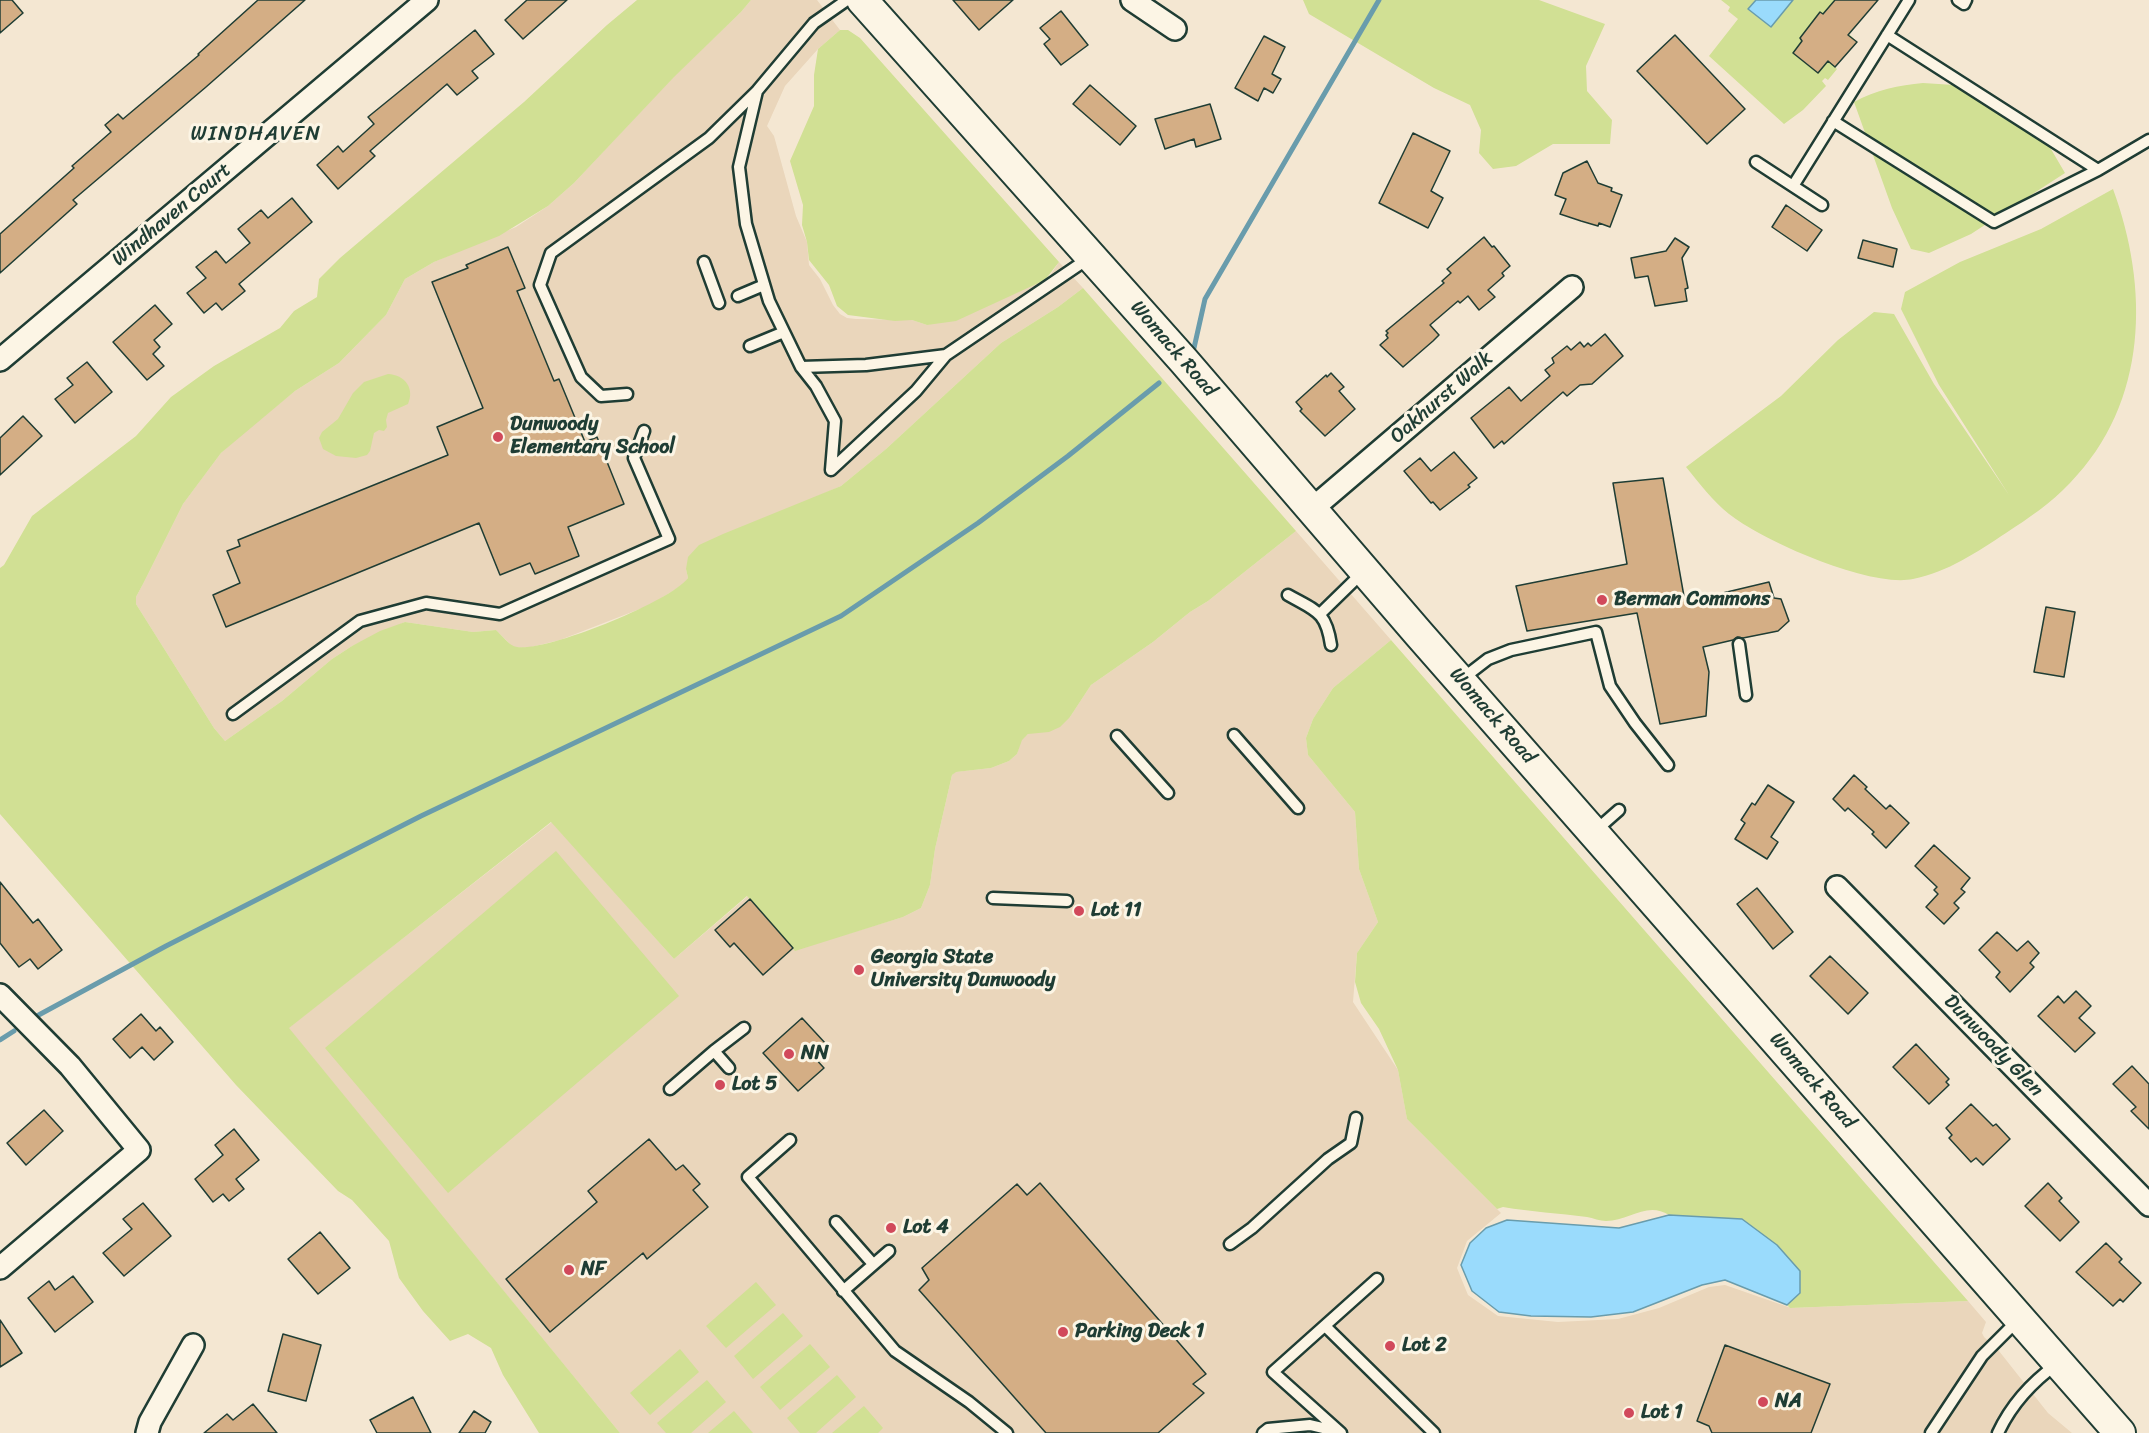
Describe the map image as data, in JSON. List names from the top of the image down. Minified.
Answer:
{"streets":{"street":["Windhaven Court","Womack Road","Oakhurst Walk","Dunwoody Glen"]},"crossings":[["Womack Road","Oakhurst Walk"]],"districts":["WINDHAVEN"],"places":["Dunwoody Elementary School","Berman Commons","Lot 11","Georgia State University Dunwoody","NN","Lot 5","Lot 4","NF","Parking Deck 1","Lot 2","NA","Lot 1"]}
